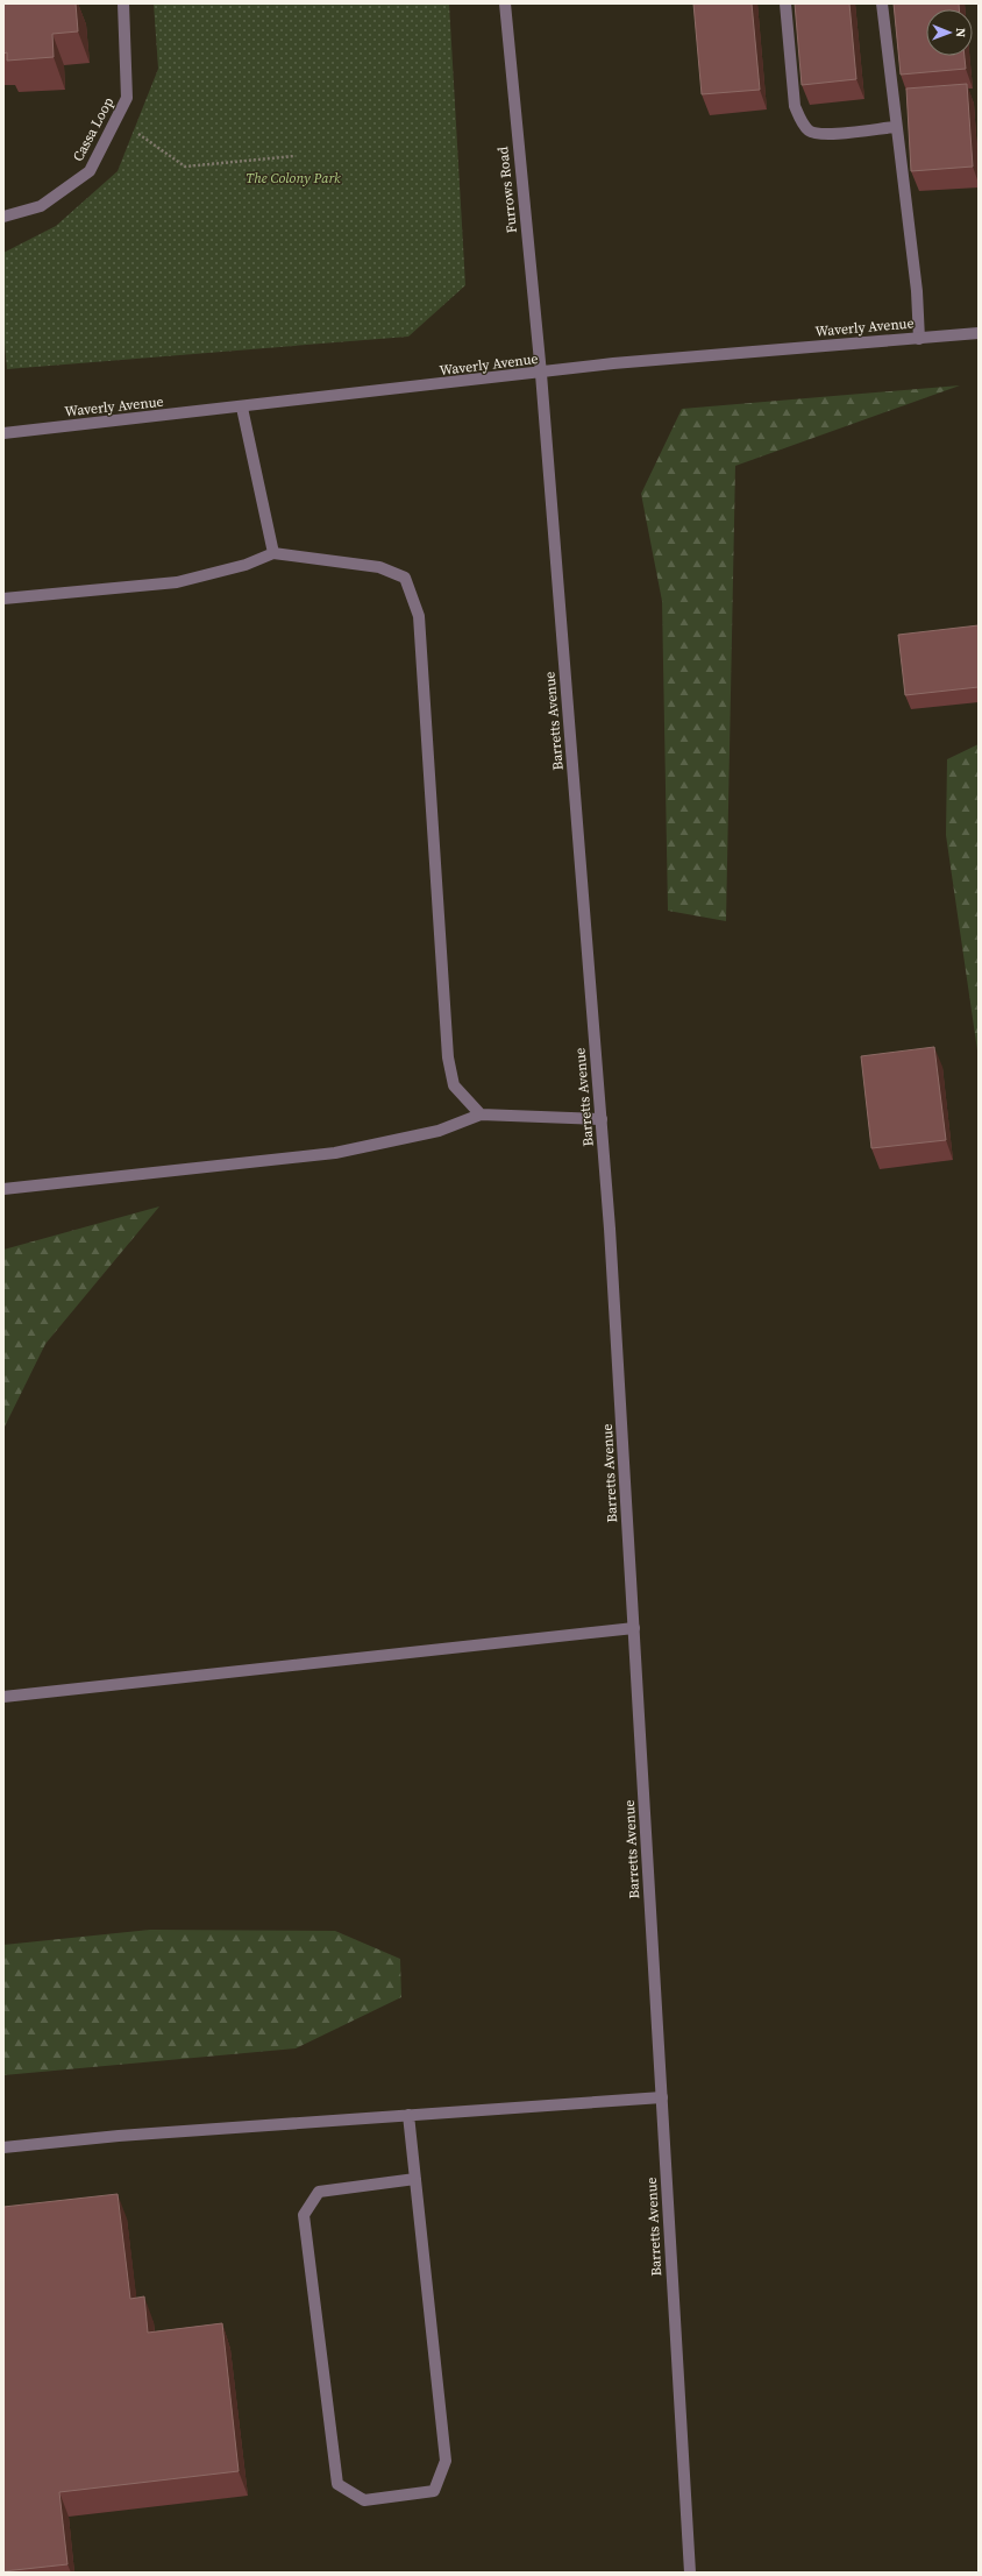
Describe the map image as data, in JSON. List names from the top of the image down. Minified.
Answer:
{"streets":{"street":["Cassa Loop","Furrows Road","Waverly Avenue","Barretts Avenue"]},"crossings":[["Furrows Road","Waverly Avenue"],["Furrows Road","Barretts Avenue"],["Waverly Avenue","Barretts Avenue"]],"parks":["The Colony Park"],"north":"right"}
